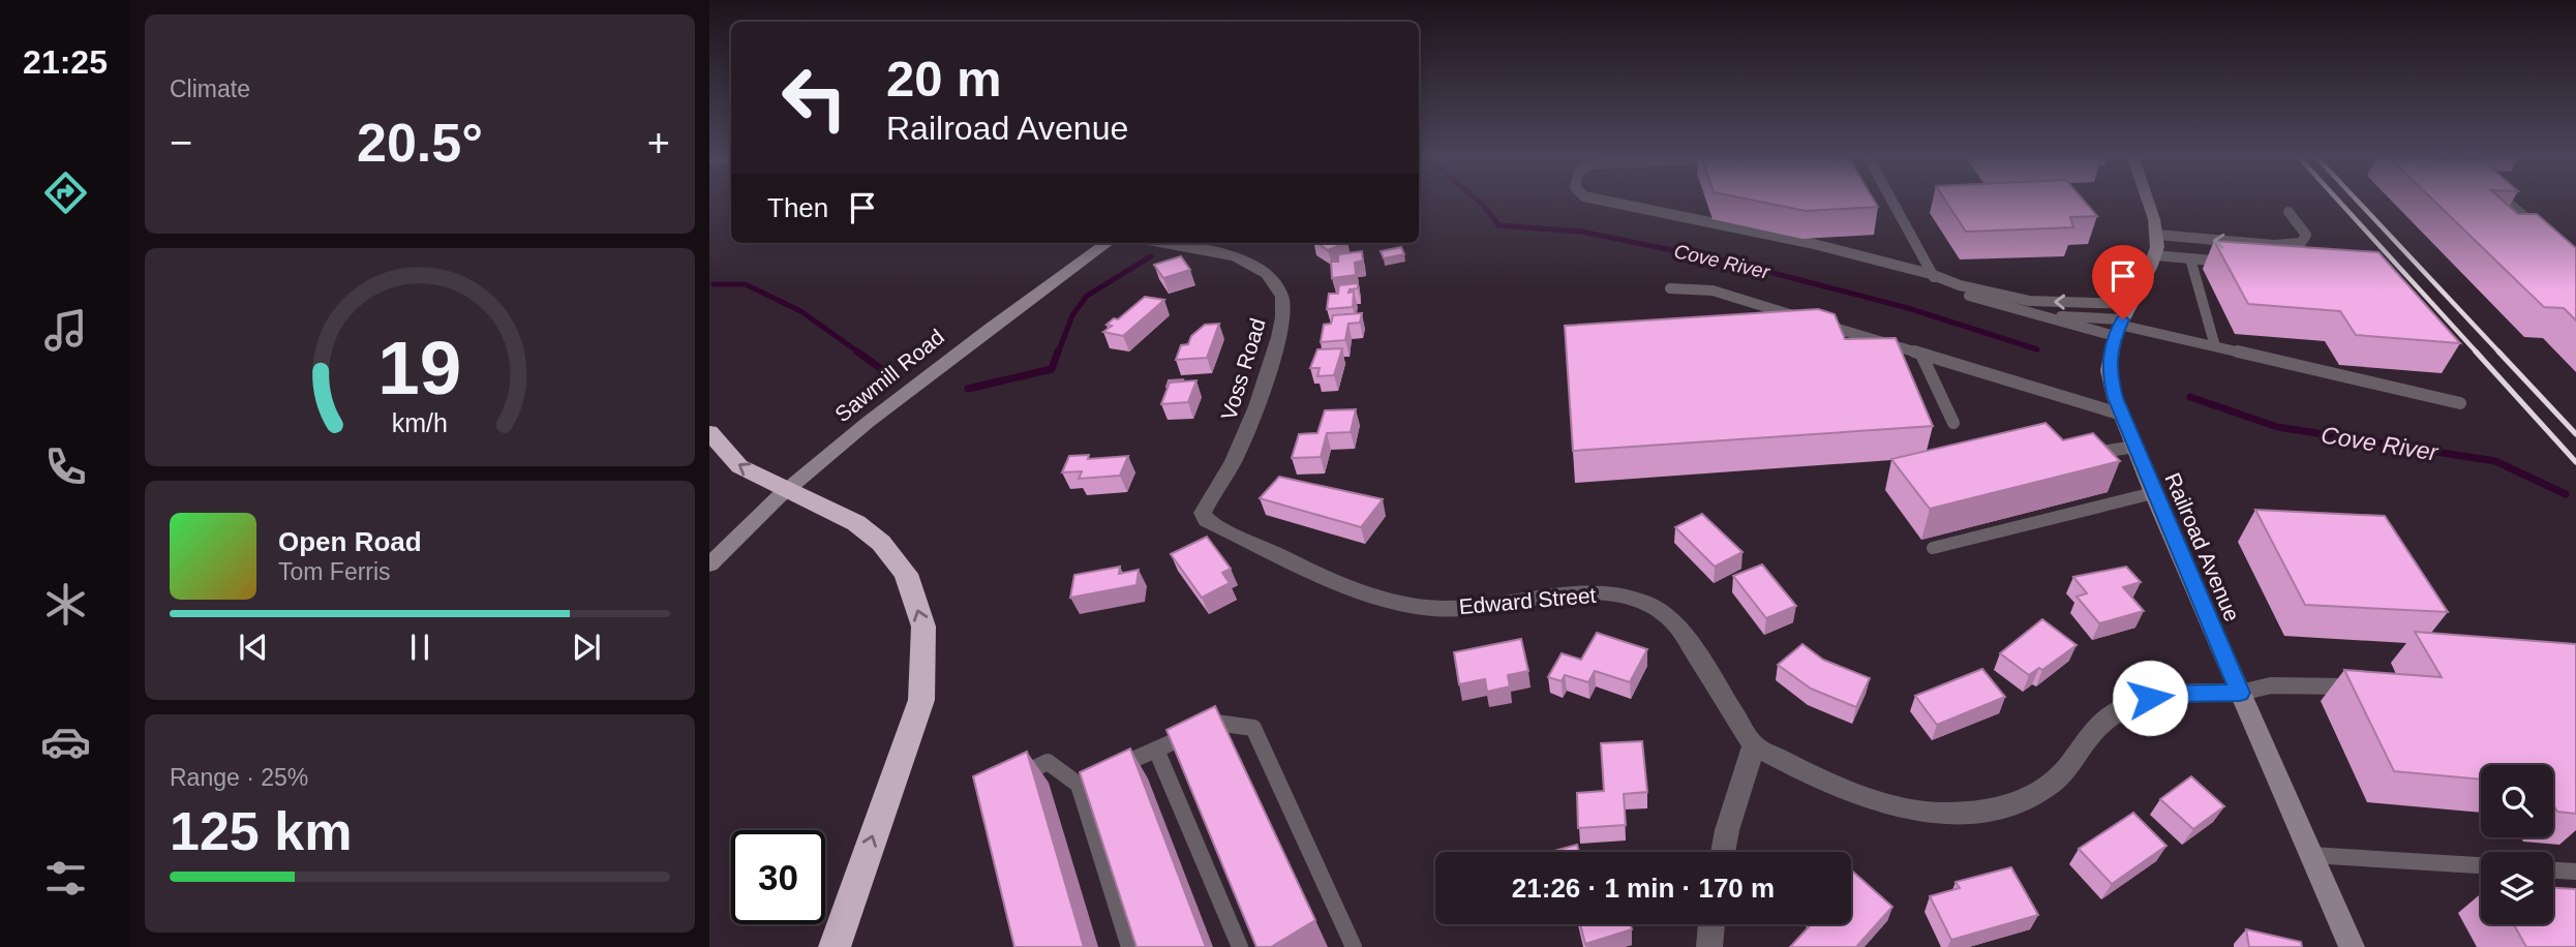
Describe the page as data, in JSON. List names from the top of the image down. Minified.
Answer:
{"streets":{"street":["Voss Road","Sawmill Road","Railroad Avenue","Edward Street"]},"crossings":[["Voss Road","Edward Street"]],"water":["Cove River"],"page":{"tabs":"21:25","tile":["Climate",["Range · 25%","125 km"]],"turn":["20 m","Railroad Avenue"],"heat":["−","20.5°","+"],"then":"Then","song":["Open Road","Tom Ferris"],"limit":"30","trip":"21:26 · 1 min · 170 m","gauge":["19","km/h"]}}
